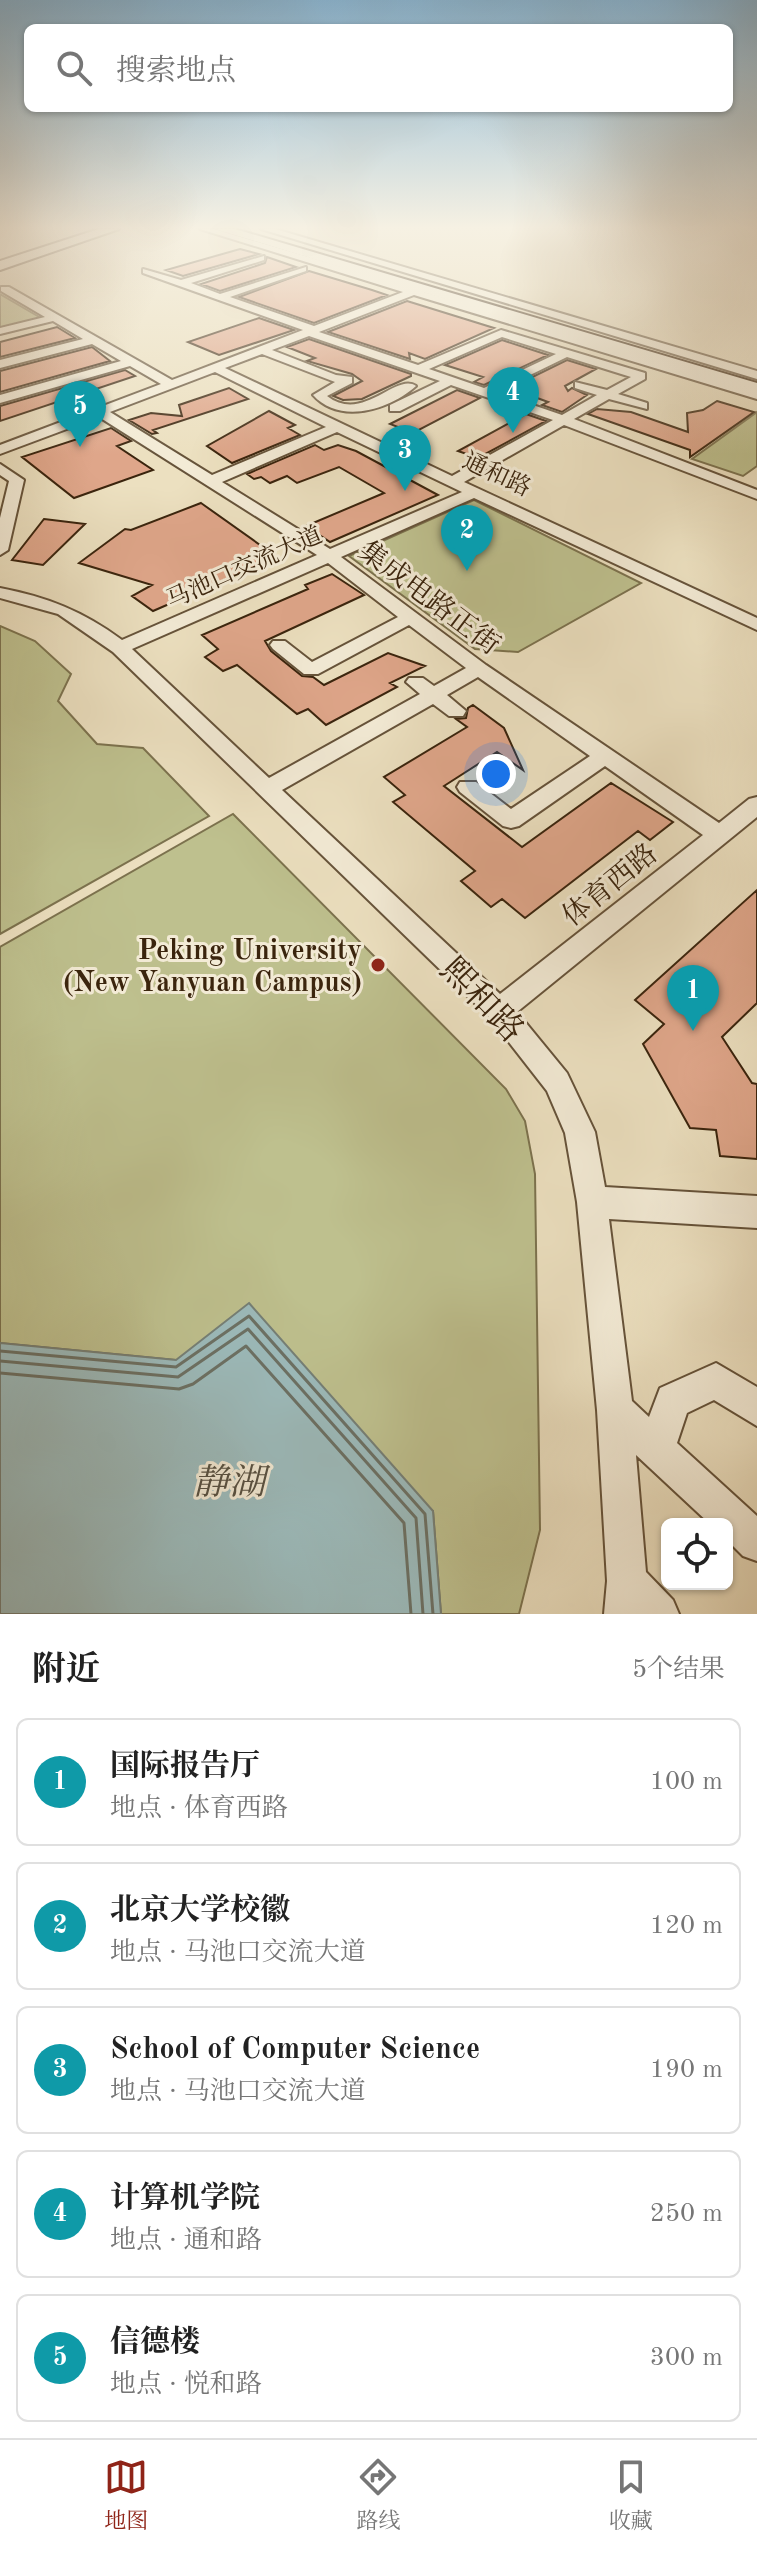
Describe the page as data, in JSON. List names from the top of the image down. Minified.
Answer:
{"streets":{"street":["通和路","马池口交流大道","集成电路正街","体育西路","熙和路"]},"crossings":[["通和路","马池口交流大道"],["马池口交流大道","集成电路正街"],["马池口交流大道","熙和路"],["集成电路正街","体育西路"],["体育西路","熙和路"]],"water":["静湖"],"places":["Peking University (New Yanyuan Campus)"],"page":{"search":"搜索地点","pins":["4","5","3","2","1"],"heading":["附近","5个结果"],"list":[{"mark":"1","name":"国际报告厅","note":"地点 · 体育西路","value":"100 m"},{"mark":"2","name":"北京大学校徽","note":"地点 · 马池口交流大道","value":"120 m"},{"mark":"3","name":"School of Computer Science","note":"地点 · 马池口交流大道","value":"190 m"},{"mark":"4","name":"计算机学院","note":"地点 · 通和路","value":"250 m"},{"mark":"5","name":"信德楼","note":"地点 · 悦和路","value":"300 m"}],"nav":["地图","路线","收藏"]}}
